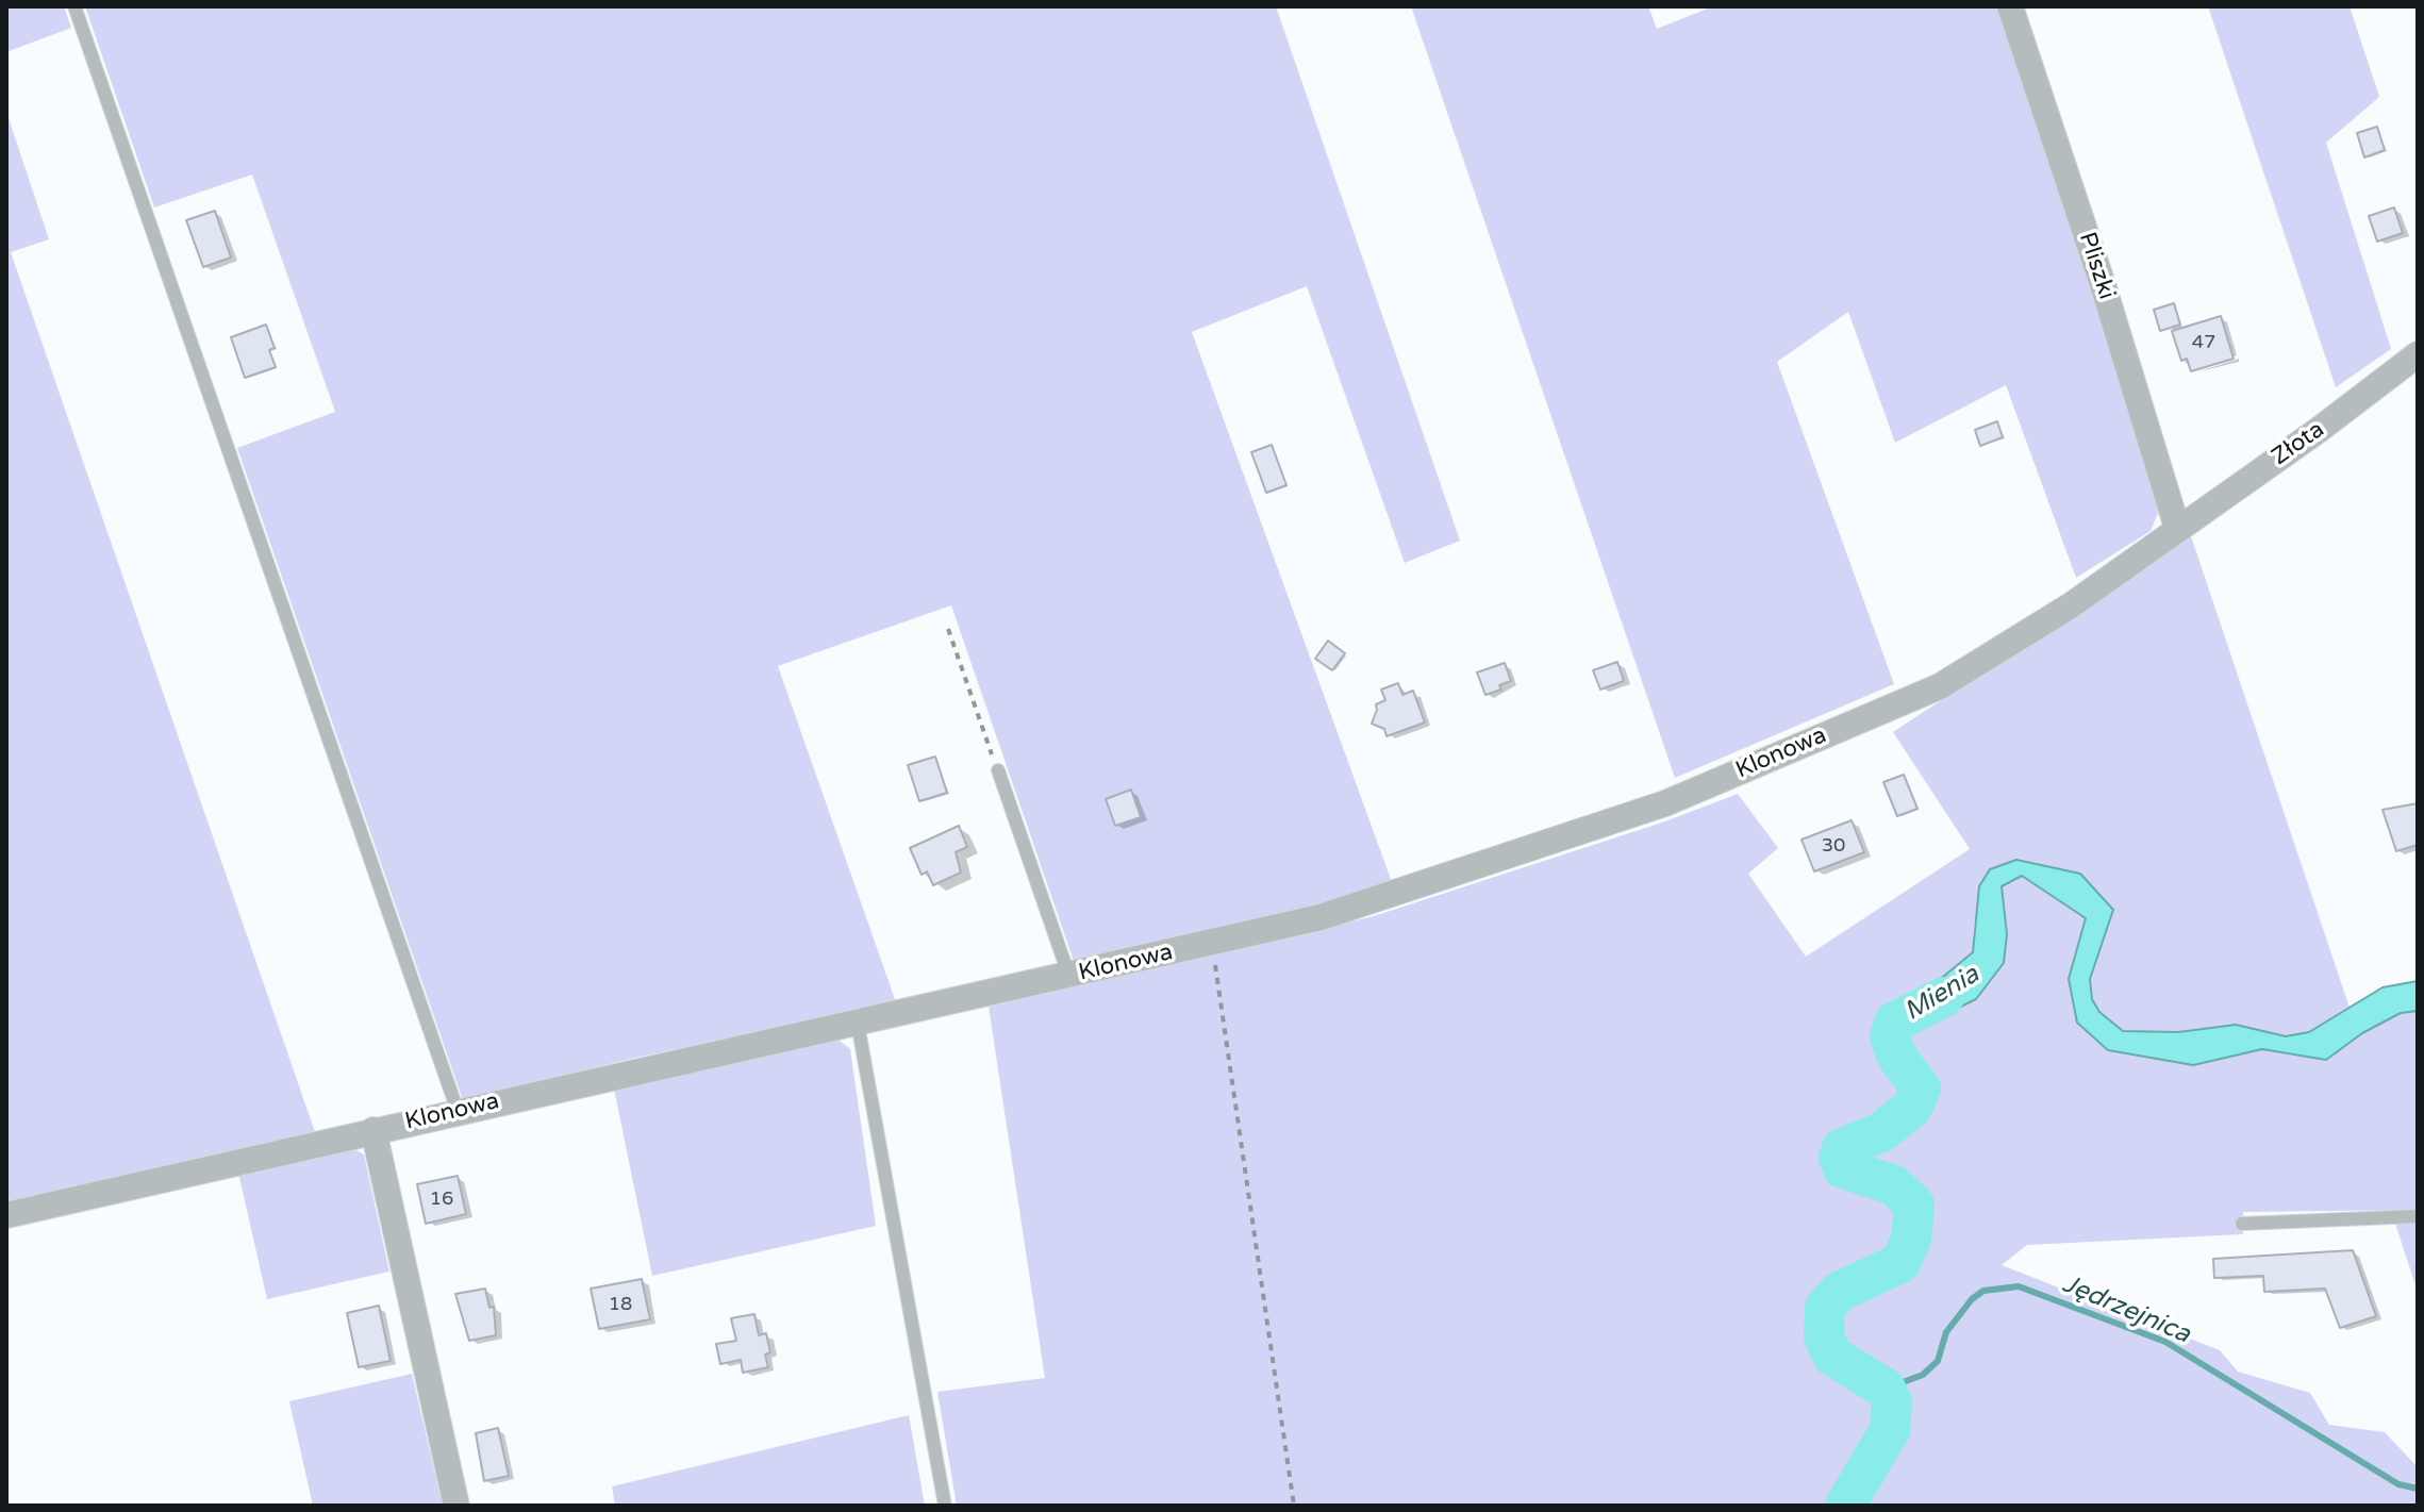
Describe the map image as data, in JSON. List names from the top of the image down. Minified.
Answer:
{"streets":{"street":["Pliszki","Złota","Klonowa"]},"crossings":[["Pliszki","Złota"],["Pliszki","Klonowa"],["Złota","Klonowa"]],"water":["Mienia","Jędrzejnica"],"house_numbers":["47","30","16","18"]}
